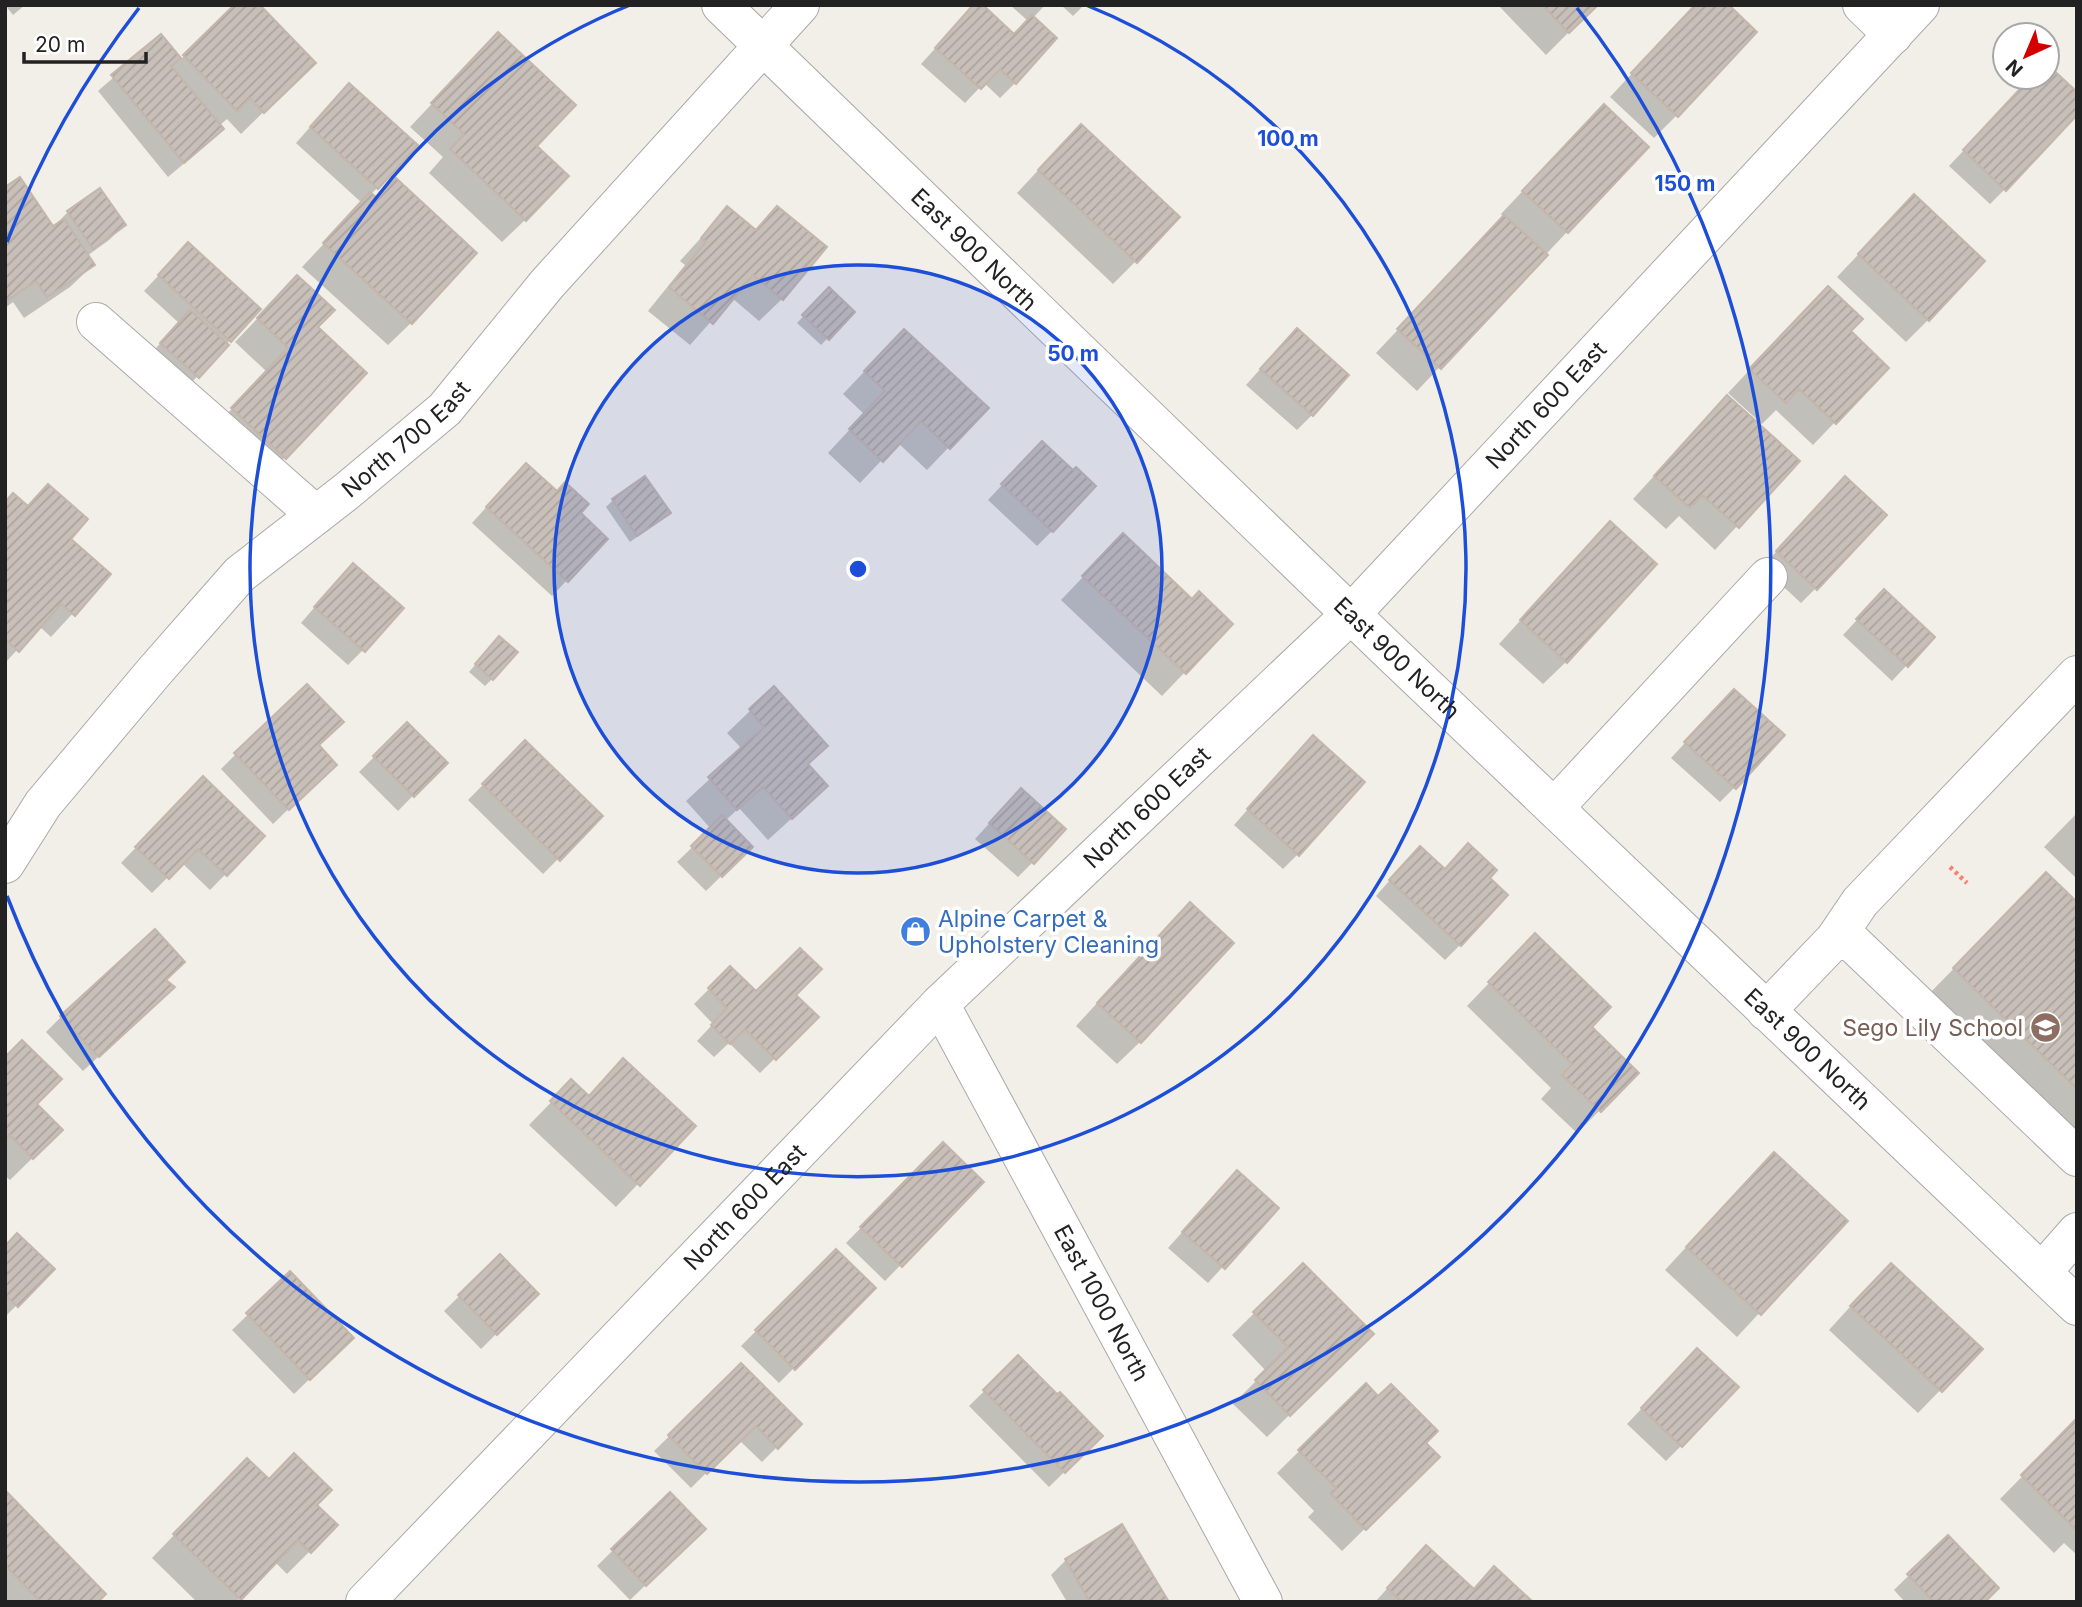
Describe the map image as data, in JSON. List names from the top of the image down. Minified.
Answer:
{"streets":{"street":["East 900 North","North 600 East","North 700 East","East 1000 North"]},"crossings":[["East 900 North","North 600 East"],["East 900 North","North 700 East"],["North 600 East","East 1000 North"]],"places":{"shop":["Alpine Carpet & Upholstery Cleaning"],"school or university":["Sego Lily School"]},"scale_bar":"20 m","north":"bottom left","rings":["100 m","150 m","50 m"]}
